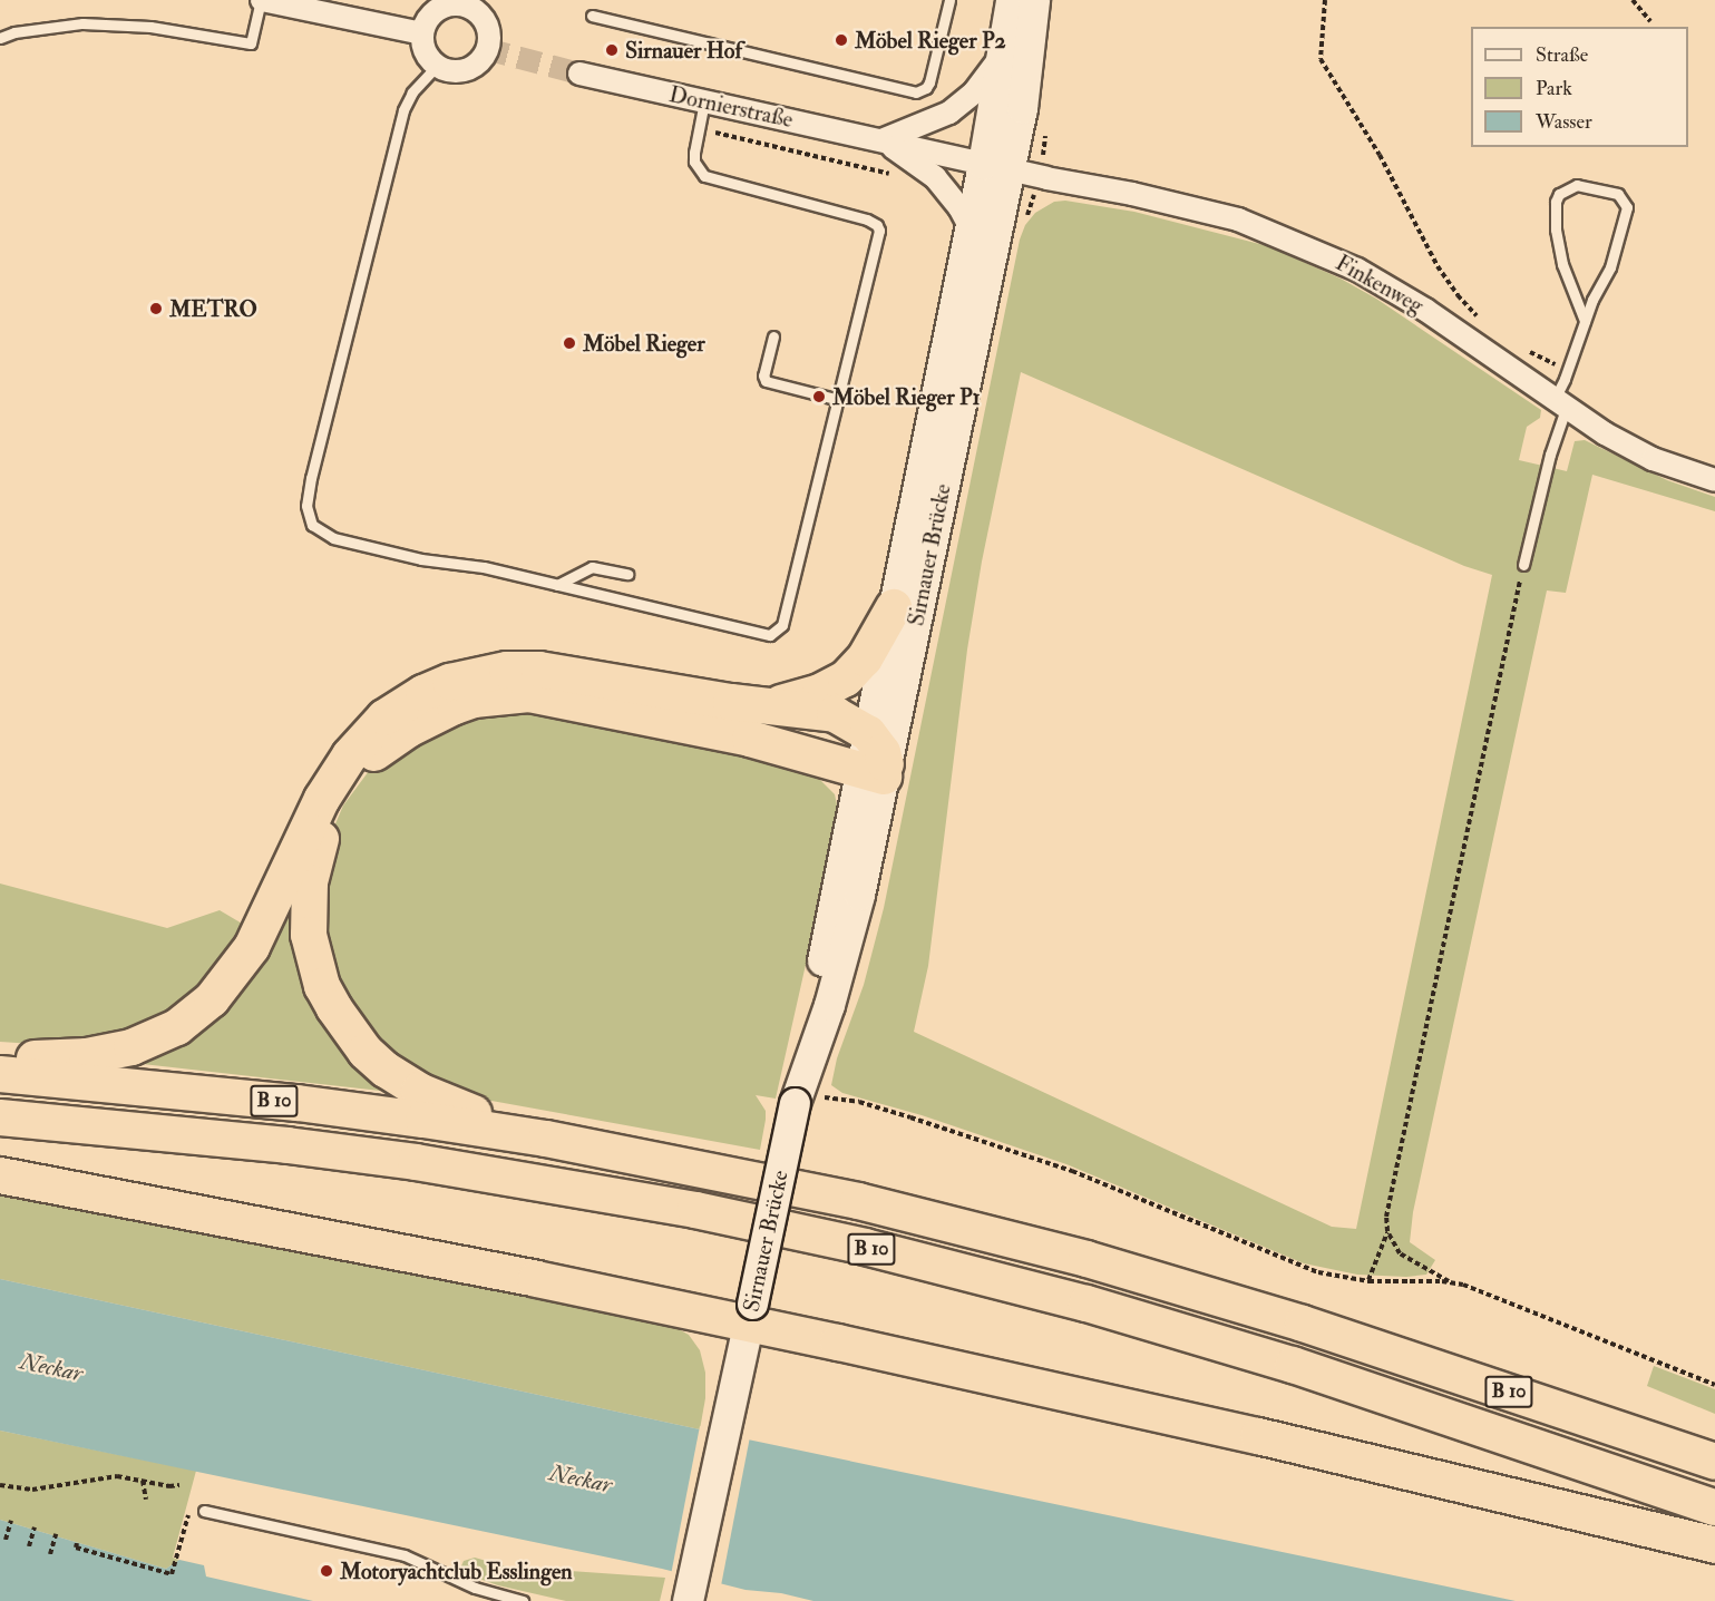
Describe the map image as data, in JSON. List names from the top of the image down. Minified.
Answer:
{"streets":{"highway":["B 10"],"main road":["Sirnauer Brücke"],"street":["Dornierstraße","Finkenweg"]},"crossings":[["Dornierstraße","Finkenweg"],["Dornierstraße","Sirnauer Brücke"],["Finkenweg","Sirnauer Brücke"]],"water":["Neckar"],"places":["Möbel Rieger P2","Sirnauer Hof","METRO","Möbel Rieger","Möbel Rieger P1","Motoryachtclub Esslingen"],"legend":["Straße","Park","Wasser"]}
